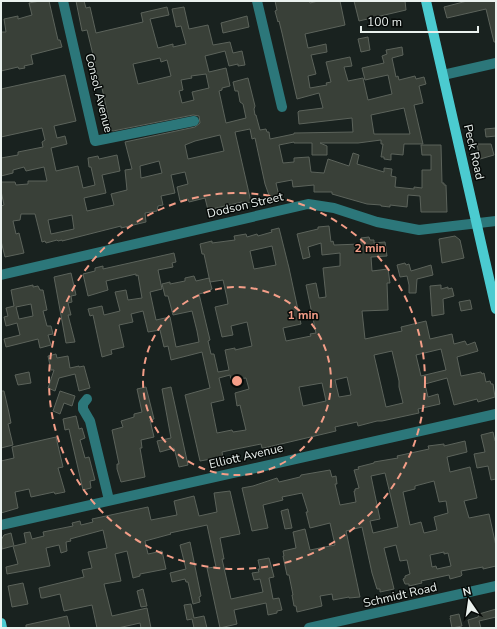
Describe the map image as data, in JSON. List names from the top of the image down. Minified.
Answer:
{"streets":{"main road":["Peck Road"],"street":["Consol Avenue","Dodson Street","Elliott Avenue","Schmidt Road"]},"crossings":[["Peck Road","Dodson Street"]],"scale_bar":"100 m","north":"top","rings":["2 min","1 min"]}
